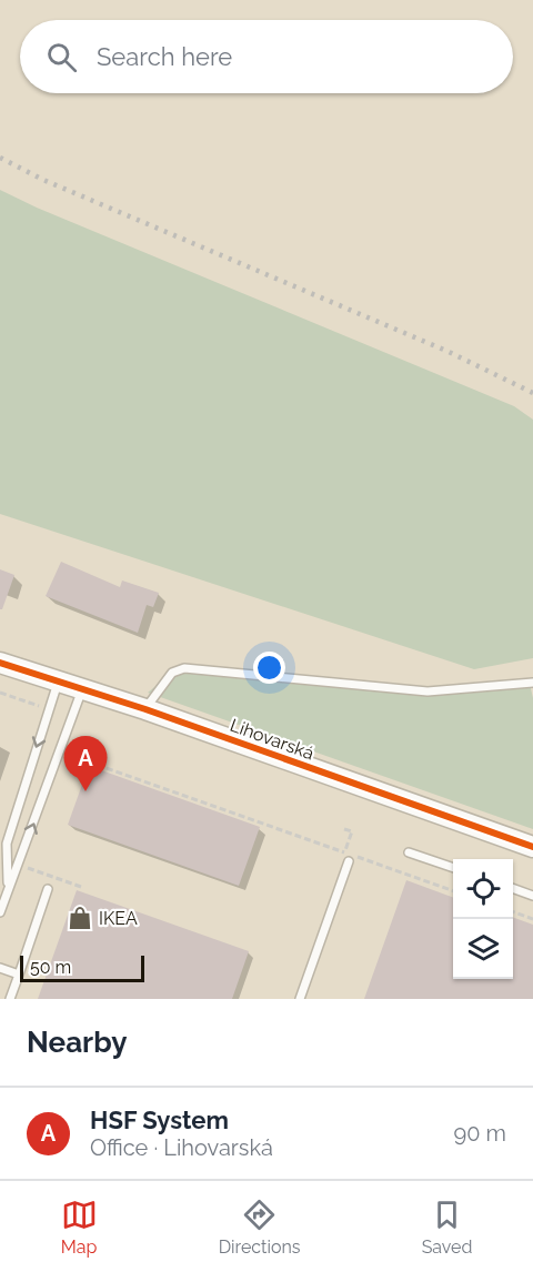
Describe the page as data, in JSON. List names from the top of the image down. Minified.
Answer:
{"streets":{"street":["Lihovarská"]},"places":{"shop":["IKEA"]},"scale_bar":"50 m","page":{"search":"Search here","pins":"A","scale":"50 m","heading":"Nearby","list":[{"mark":"A","name":"HSF System","note":"Office · Lihovarská","value":"90 m"}],"nav":["Map","Directions","Saved"]}}
